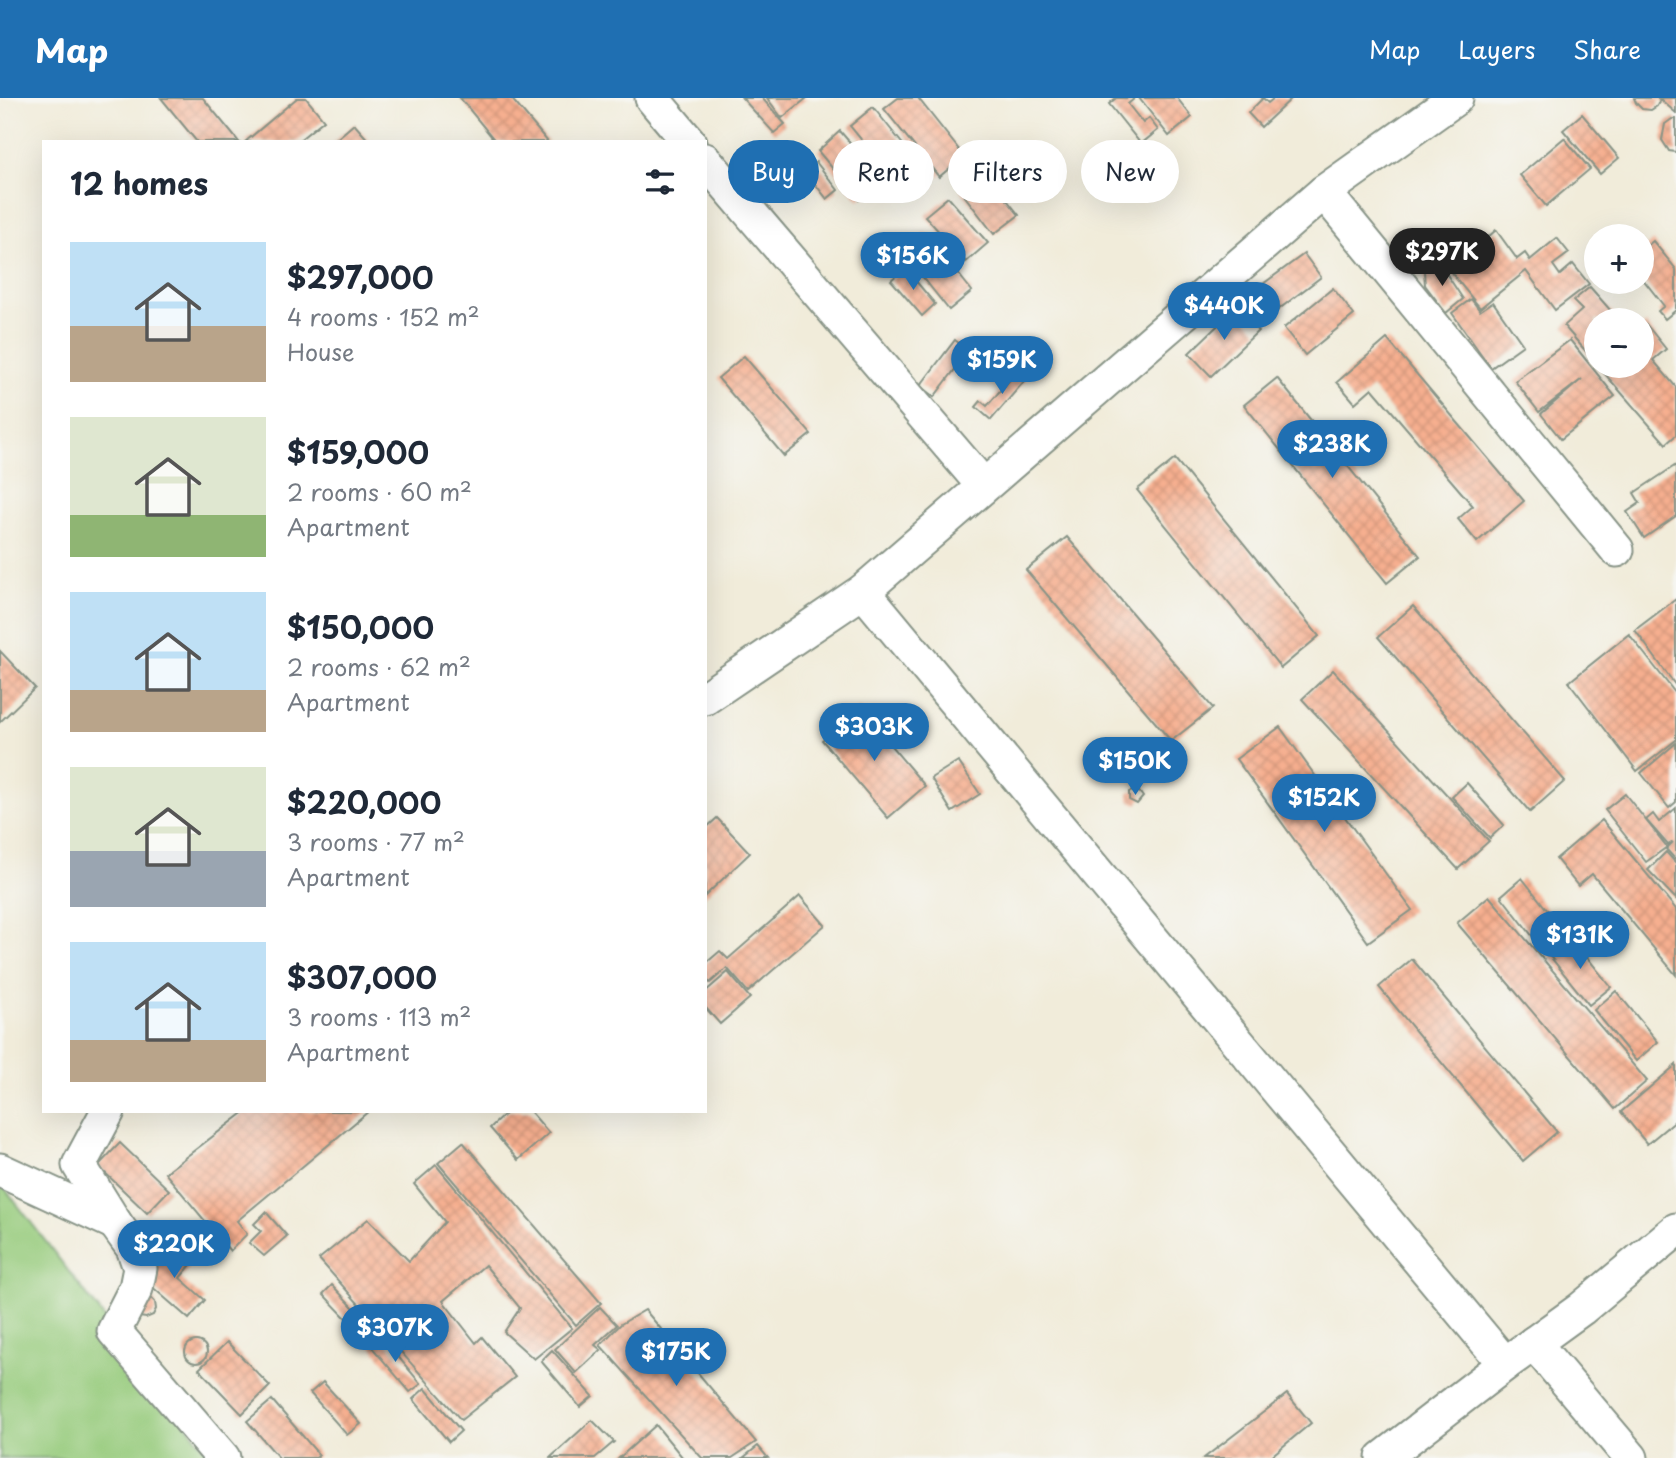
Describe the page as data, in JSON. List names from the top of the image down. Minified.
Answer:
{"page":{"header":"Map","nav":["Map","Layers","Share"],"chip":["Buy","Rent","Filters","New"],"heading":"12 homes","map_buttons":["+","−"],"list":[{"name":"$297,000","note":"4 rooms · 152 m² · House"},{"name":"$159,000","note":"2 rooms · 60 m² · Apartment"},{"name":"$150,000","note":"2 rooms · 62 m² · Apartment"},{"name":"$220,000","note":"3 rooms · 77 m² · Apartment"},{"name":"$307,000","note":"3 rooms · 113 m² · Apartment"}],"price":["$297K","$156K","$440K","$159K","$238K","$303K","$150K","$152K","$131K","$220K","$307K","$175K"]}}
